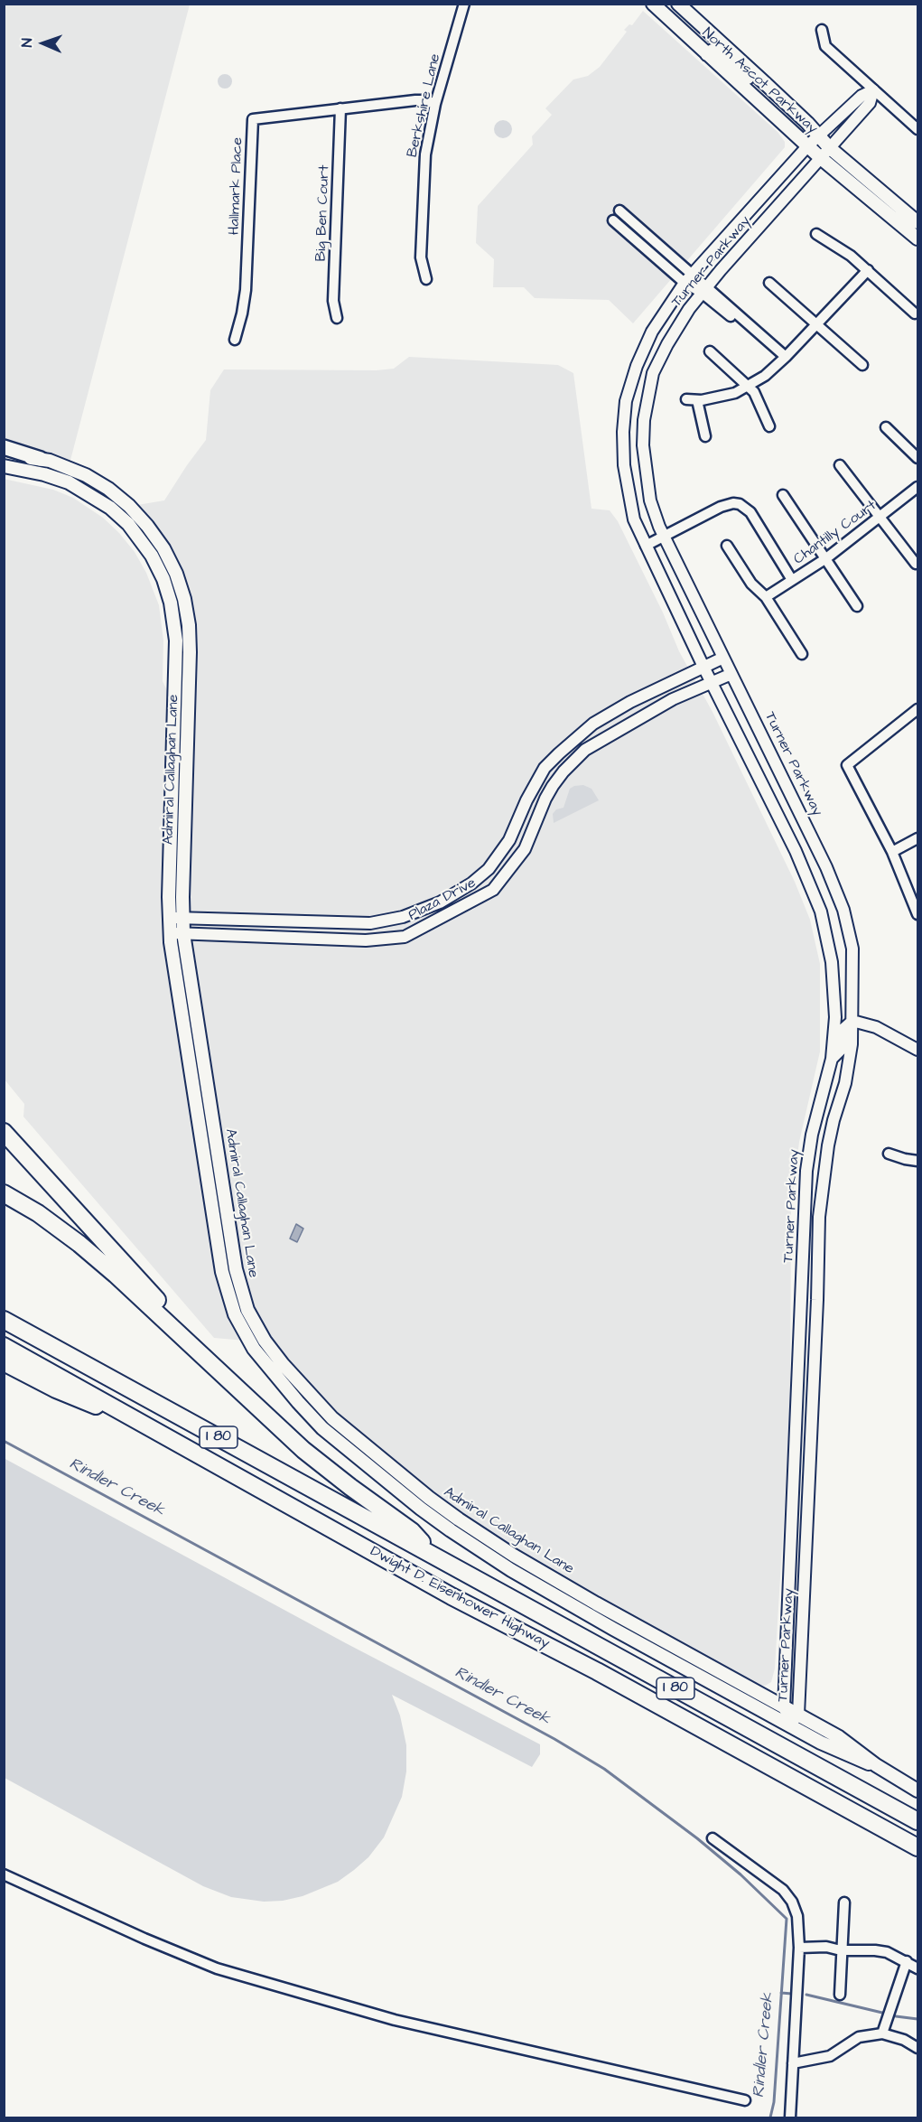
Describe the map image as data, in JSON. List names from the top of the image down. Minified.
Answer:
{"streets":{"highway":["I 80","Dwight D. Eisenhower Highway"],"main road":["North Ascot Parkway","Admiral Callaghan Lane"],"street":["Berkshire Lane","Hallmark Place","Big Ben Court","Turner Parkway","Chantilly Court","Plaza Drive"]},"crossings":[["North Ascot Parkway","Turner Parkway"],["Berkshire Lane","Hallmark Place"],["Hallmark Place","Big Ben Court"],["Turner Parkway","Admiral Callaghan Lane"],["Turner Parkway","Plaza Drive"],["Admiral Callaghan Lane","Plaza Drive"]],"water":["Rindler Creek"],"north":"left"}
